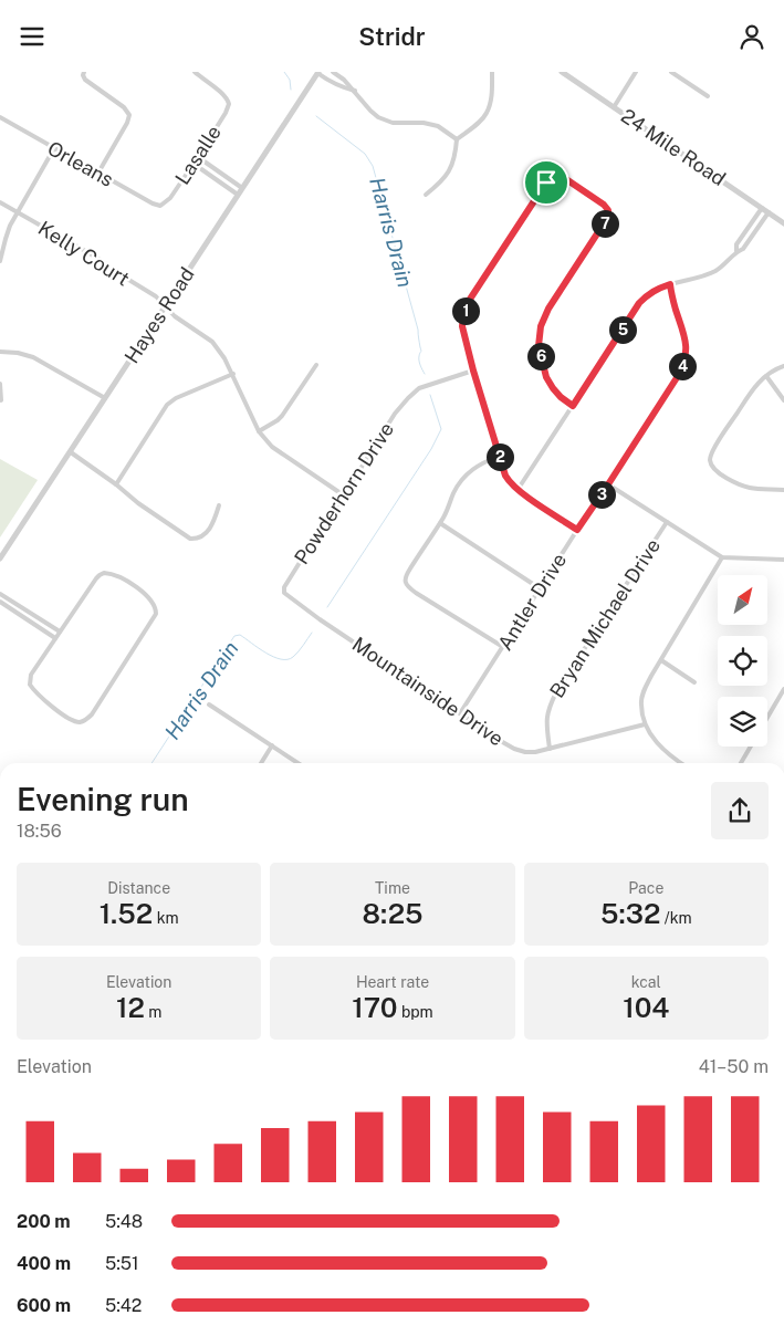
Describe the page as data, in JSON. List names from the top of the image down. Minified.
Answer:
{"streets":{"street":["24 Mile Road","Lasalle","Orleans","Kelly Court","Hayes Road","Powderhorn Drive","Antler Drive","Bryan Michael Drive","Mountainside Drive"]},"crossings":[["Lasalle","Orleans"],["Kelly Court","Hayes Road"],["Powderhorn Drive","Mountainside Drive"],["Antler Drive","Mountainside Drive"],["Bryan Michael Drive","Mountainside Drive"]],"water":["Harris Drain"],"north":"top right","page":{"header":"Stridr","pins":["7","1","5","6","4","2","3"],"heading":["Evening run","18:56"],"stats":[["Distance","1.52 km"],["Time","8:25"],["Pace","5:32 /km"],["Elevation","12 m"],["Heart rate","170 bpm"],["kcal","104"]],"chart":["Elevation","41–50 m"],"list":[{"name":"200 m","note":"5:48"},{"name":"400 m","note":"5:51"},{"name":"600 m","note":"5:42"}]}}
